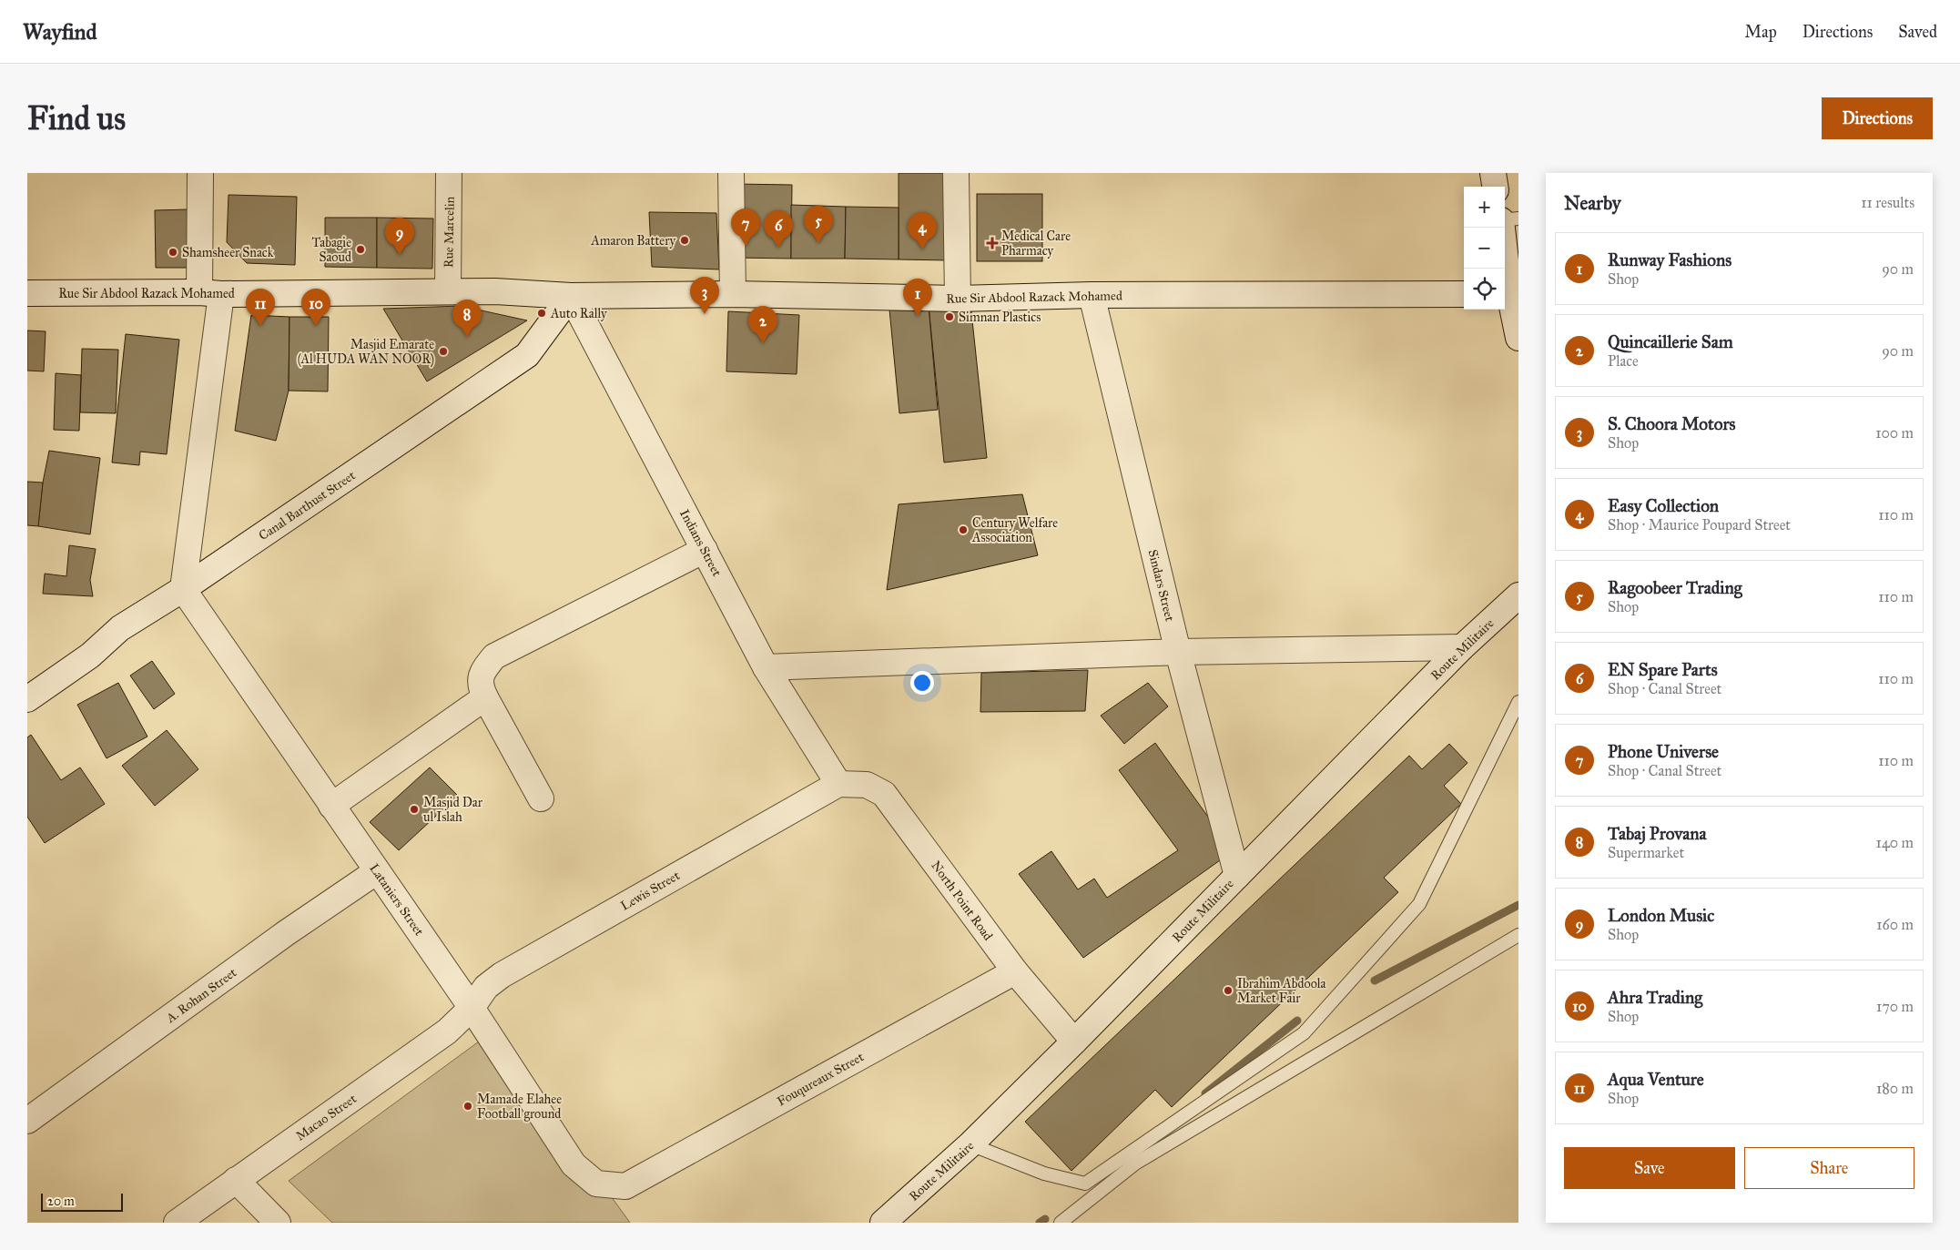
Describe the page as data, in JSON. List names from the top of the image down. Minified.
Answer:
{"streets":{"street":["Rue Marcelin","Rue Sir Abdool Razack Mohamed","Canal Barthust Street","Indians Street","Sindars Street","Route Militaire","Lewis Street","Lataniers Street","North Point Road","A. Rohan Street","Fouqureaux Street","Macao Street"]},"crossings":[["Rue Marcelin","Rue Sir Abdool Razack Mohamed"],["Rue Sir Abdool Razack Mohamed","Canal Barthust Street"],["Rue Sir Abdool Razack Mohamed","Indians Street"],["Rue Sir Abdool Razack Mohamed","Sindars Street"],["Canal Barthust Street","Indians Street"],["Canal Barthust Street","Lataniers Street"],["Indians Street","Lewis Street"],["Indians Street","North Point Road"],["Sindars Street","Route Militaire"],["Route Militaire","North Point Road"],["Lewis Street","Lataniers Street"],["Lewis Street","North Point Road"],["Lewis Street","Macao Street"],["Lataniers Street","A. Rohan Street"],["Lataniers Street","Fouqureaux Street"],["Lataniers Street","Macao Street"],["North Point Road","Fouqureaux Street"]],"places":{"other":["Amaron Battery","Tabagie Saoud","Shamsheer Snack","Auto Rally","Simnan Plastics","Masjid Emarate (Al HUDA WAN NOOR)","Century Welfare Association","Masjid Dar ul Islah","Ibrahim Abdoola Market Fair","Mamade Elahee Football ground"],"health":["Medical Care Pharmacy"]},"scale_bar":"20 m","page":{"header":"Wayfind","nav":["Map","Directions","Saved"],"buttons":["Directions",["Save","Share"]],"title":"Find us","heading":["Nearby","11 results"],"map_buttons":["+","−"],"pins":["5","7","6","4","9","3","1","10","11","8","2"],"list":[{"mark":"1","name":"Runway Fashions","note":"Shop","value":"90 m"},{"mark":"2","name":"Quincaillerie Sam","note":"Place","value":"90 m"},{"mark":"3","name":"S. Choora Motors","note":"Shop","value":"100 m"},{"mark":"4","name":"Easy Collection","note":"Shop · Maurice Poupard Street","value":"110 m"},{"mark":"5","name":"Ragoobeer Trading","note":"Shop","value":"110 m"},{"mark":"6","name":"EN Spare Parts","note":"Shop · Canal Street","value":"110 m"},{"mark":"7","name":"Phone Universe","note":"Shop · Canal Street","value":"110 m"},{"mark":"8","name":"Tabaj Provana","note":"Supermarket","value":"140 m"},{"mark":"9","name":"London Music","note":"Shop","value":"160 m"},{"mark":"10","name":"Ahra Trading","note":"Shop","value":"170 m"},{"mark":"11","name":"Aqua Venture","note":"Shop","value":"180 m"}],"scale":"20 m"}}
